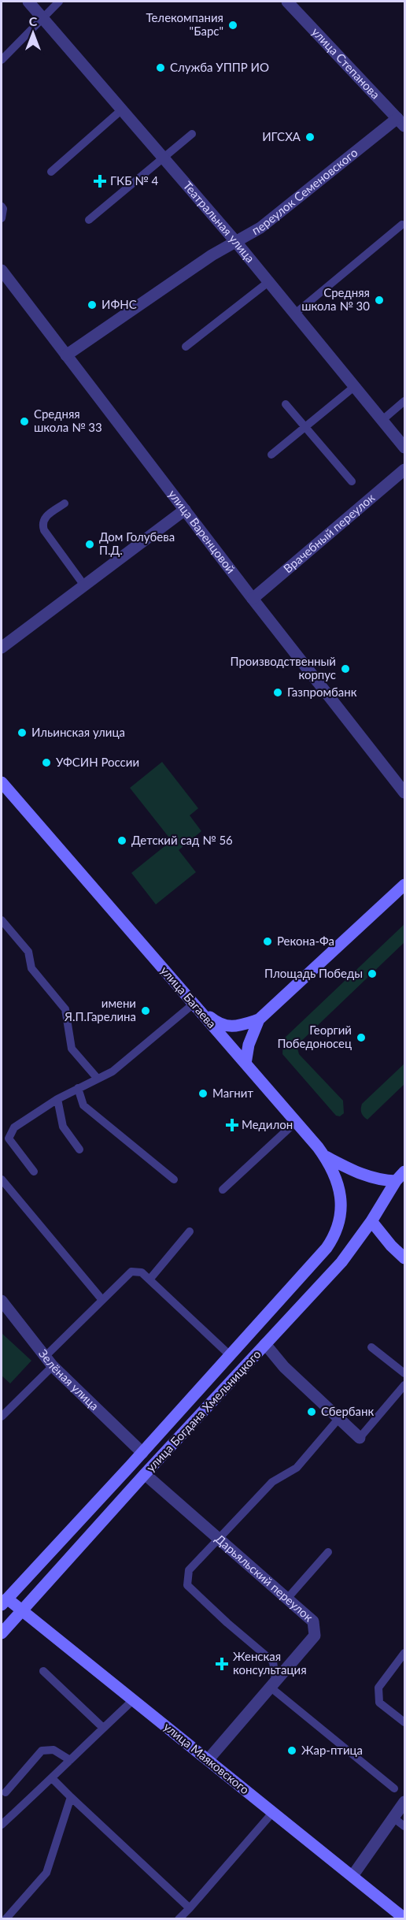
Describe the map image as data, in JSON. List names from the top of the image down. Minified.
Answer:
{"streets":{"main road":["улица Багаева","улица Богдана Хмельницкого","улица Маяковского"],"street":["улица Степанова","переулок Семеновского","Театральная улица","улица Варенцовой","Врачебный переулок","Зелёная улица","Дарьяльский переулок"]},"crossings":[["улица Степанова","переулок Семеновского"],["переулок Семеновского","Театральная улица"],["переулок Семеновского","улица Варенцовой"],["улица Варенцовой","Врачебный переулок"],["улица Багаева","улица Богдана Хмельницкого"],["Зелёная улица","улица Богдана Хмельницкого"],["улица Богдана Хмельницкого","Дарьяльский переулок"],["улица Богдана Хмельницкого","улица Маяковского"],["Дарьяльский переулок","улица Маяковского"]],"places":{"other":["Телекомпания \"Барс\"","Служба УППР ИО","ИГСХА","Средняя школа № 30","ИФНС","Средняя школа № 33","Дом Голубева П.Д.","Производственный корпус","Газпромбанк","Ильинская улица","УФСИН России","Детский сад № 56","Рекона-Фа","Площадь Победы","имени Я.П.Гарелина","Георгий Победоносец","Магнит","Сбербанк","Жар-птица"],"health":["ГКБ № 4","Медилон","Женская консультация"]},"north":"top"}
